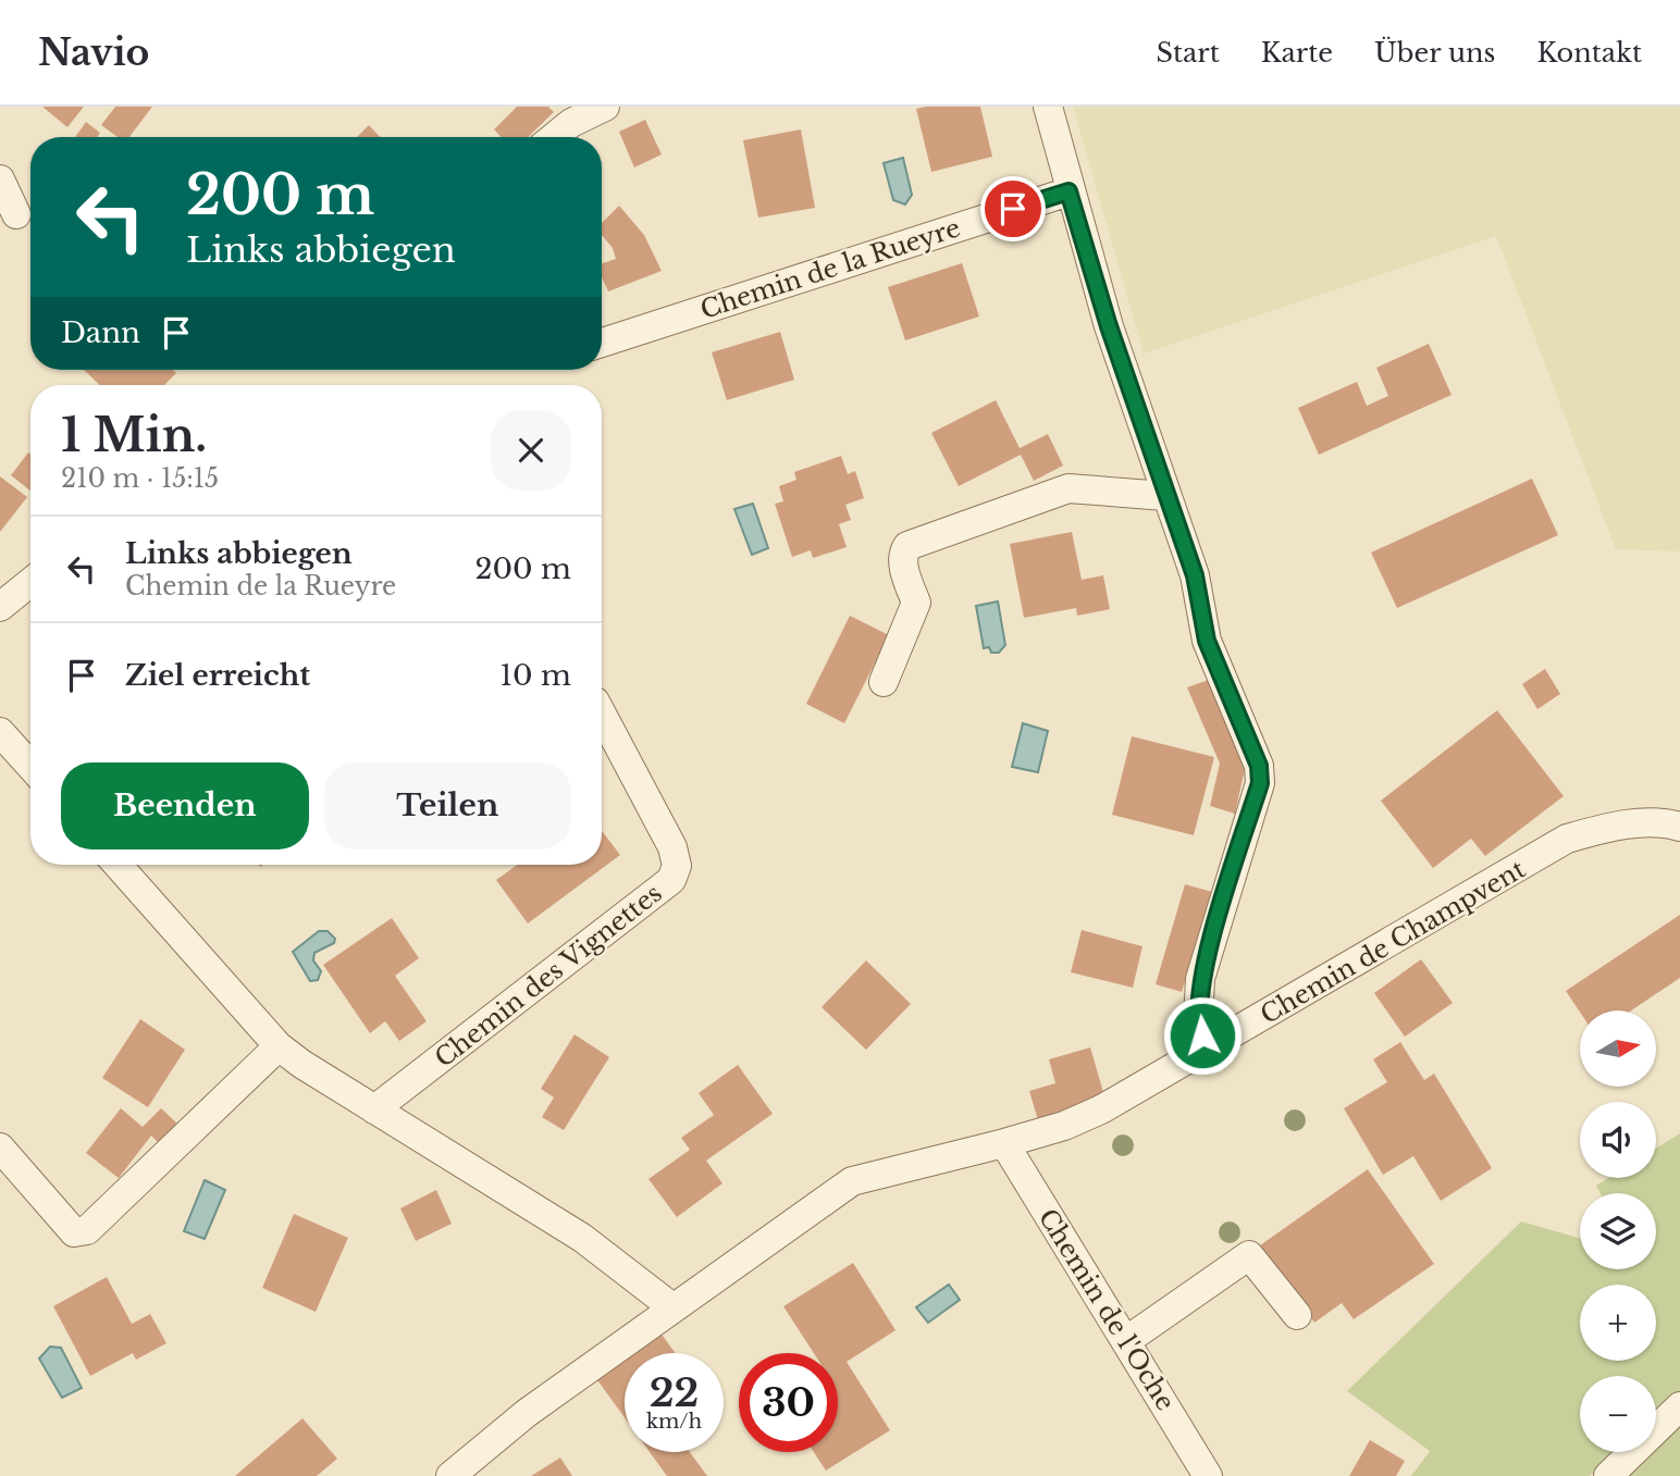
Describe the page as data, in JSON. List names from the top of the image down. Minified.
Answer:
{"streets":{"street":["Chemin de la Rueyre","Chemin de Champvent","Chemin des Vignettes","Chemin de l'Oche"]},"crossings":[["Chemin de Champvent","Chemin de l'Oche"]],"north":"right","page":{"header":"Navio","nav":["Start","Karte","Über uns","Kontakt"],"turn":["200 m","Links abbiegen"],"then":"Dann","heading":["1 Min.","210 m · 15:15"],"list":[{"name":"Links abbiegen","note":"Chemin de la Rueyre","value":"200 m"},{"name":"Ziel erreicht","value":"10 m"}],"buttons":["Beenden","Teilen"],"map_buttons":["+","−"],"speed":"22 km/h","limit":"30"}}
